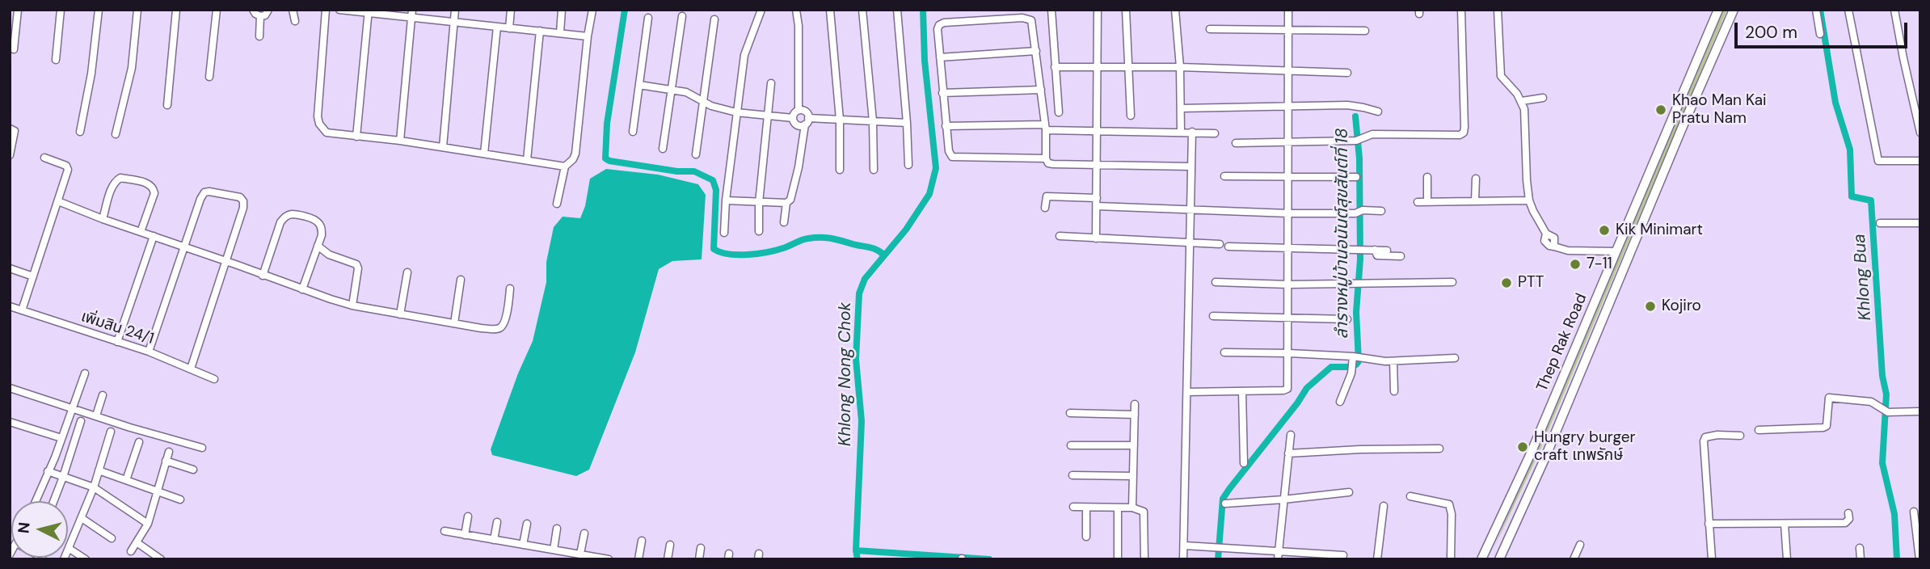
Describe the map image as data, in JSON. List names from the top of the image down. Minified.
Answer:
{"streets":{"main road":["Thep Rak Road"],"street":["เพิ่มสิน 24/1"]},"water":["ลำรางหมู่บ้านอนันต์สุขสันต์ที่ 18","Khlong Bua","Khlong Nong Chok"],"places":["Khao Man Kai Pratu Nam","Kik Minimart","7-11","PTT","Kojiro","Hungry burger craft เทพรักษ์"],"scale_bar":"200 m","north":"left"}
